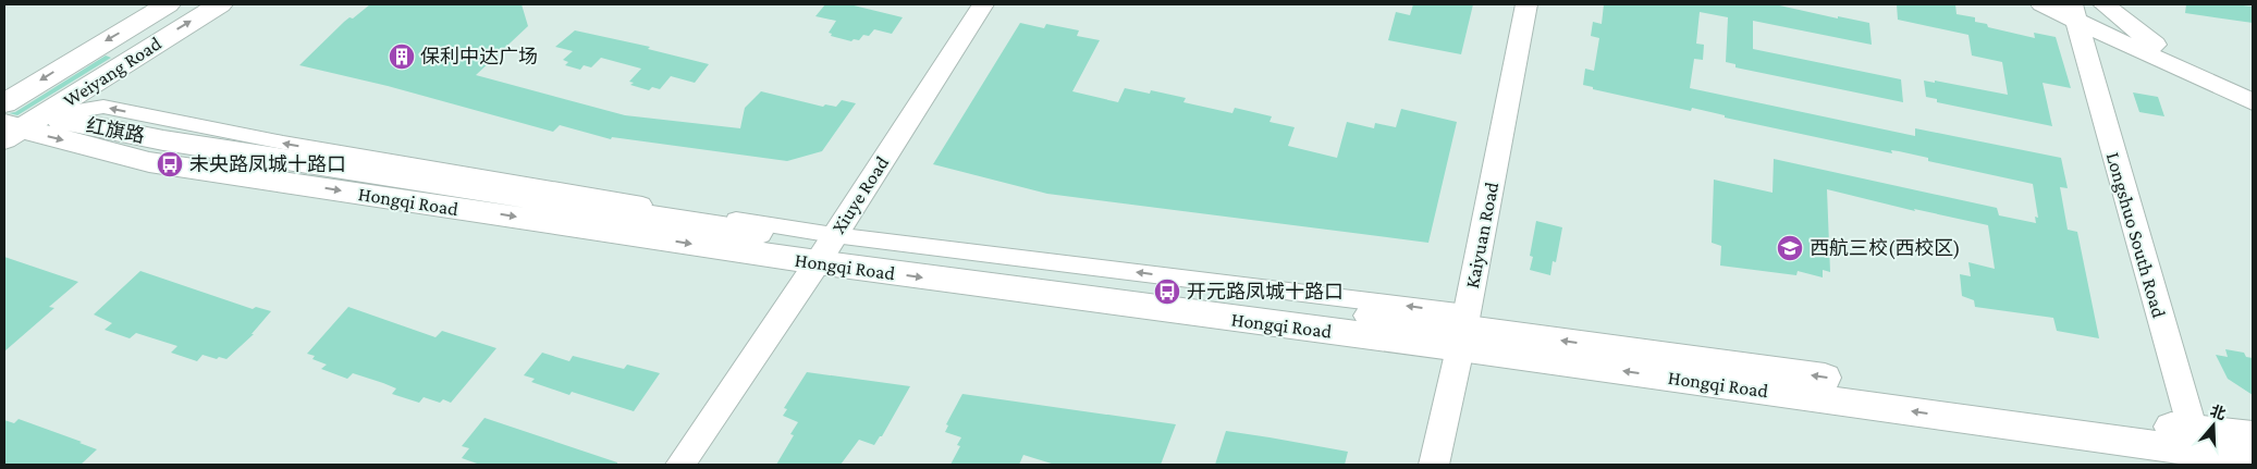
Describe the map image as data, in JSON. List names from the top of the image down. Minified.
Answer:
{"streets":{"main road":["Weiyang Road","红旗路","Hongqi Road"],"street":["Xiuye Road","Kaiyuan Road","Longshuo South Road"]},"crossings":[["Weiyang Road","红旗路"],["红旗路","Xiuye Road"],["红旗路","Hongqi Road"],["Xiuye Road","Hongqi Road"],["Hongqi Road","Kaiyuan Road"],["Hongqi Road","Longshuo South Road"]],"one_way":["Hongqi Road"],"places":{"building":["保利中达广场"],"bus stop":["未央路凤城十路口","开元路凤城十路口"],"school or university":["西航三校(西校区)"]},"north":"top"}
